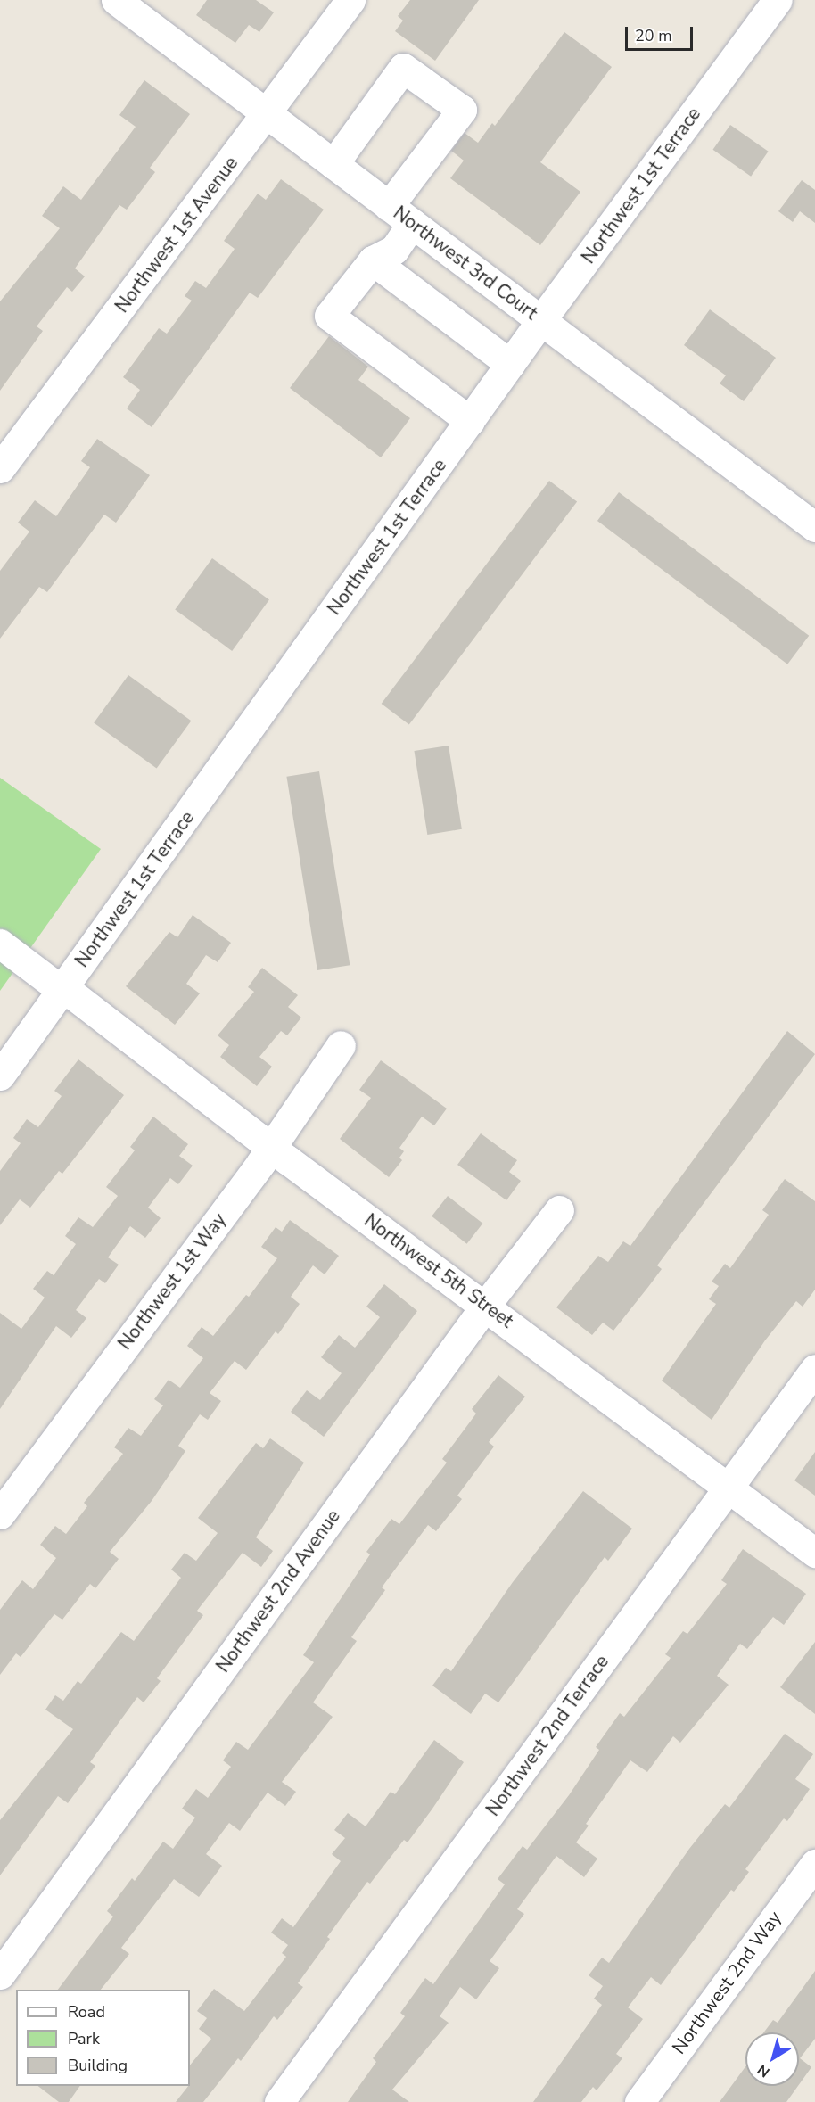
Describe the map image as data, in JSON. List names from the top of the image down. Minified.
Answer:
{"streets":{"street":["Northwest 1st Terrace","Northwest 1st Avenue","Northwest 3rd Court","Northwest 5th Street","Northwest 1st Way","Northwest 2nd Avenue","Northwest 2nd Terrace","Northwest 2nd Way"]},"crossings":[["Northwest 1st Terrace","Northwest 3rd Court"],["Northwest 1st Terrace","Northwest 5th Street"],["Northwest 1st Avenue","Northwest 3rd Court"],["Northwest 5th Street","Northwest 1st Way"],["Northwest 5th Street","Northwest 2nd Avenue"],["Northwest 5th Street","Northwest 2nd Terrace"]],"legend":["Road","Park","Building"],"scale_bar":"20 m","north":"bottom left"}
